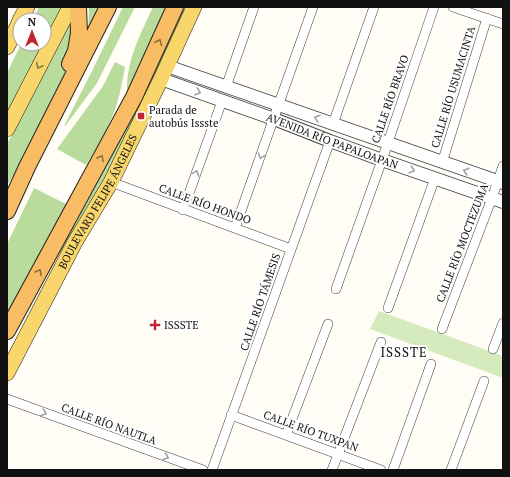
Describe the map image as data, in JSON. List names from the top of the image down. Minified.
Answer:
{"streets":{"highway":["BOULEVARD FELIPE ÁNGELES"],"street":["CALLE RÍO USUMACINTA","CALLE RÍO BRAVO","AVENIDA RÍO PAPALOAPAN","CALLE RÍO HONDO","CALLE RÍO MOCTEZUMA","CALLE RÍO TÁMESIS","CALLE RÍO NAUTLA","CALLE RÍO TUXPAN"]},"crossings":[["CALLE RÍO USUMACINTA","AVENIDA RÍO PAPALOAPAN"],["CALLE RÍO BRAVO","AVENIDA RÍO PAPALOAPAN"],["AVENIDA RÍO PAPALOAPAN","BOULEVARD FELIPE ÁNGELES"],["AVENIDA RÍO PAPALOAPAN","CALLE RÍO MOCTEZUMA"],["AVENIDA RÍO PAPALOAPAN","CALLE RÍO TÁMESIS"],["BOULEVARD FELIPE ÁNGELES","CALLE RÍO HONDO"],["CALLE RÍO HONDO","CALLE RÍO TÁMESIS"],["CALLE RÍO TÁMESIS","CALLE RÍO TUXPAN"]],"one_way":["CALLE RÍO NAUTLA"],"districts":["ISSSTE"],"places":{"transit":["Parada de autobús Issste"],"health":["ISSSTE"]},"north":"top"}
